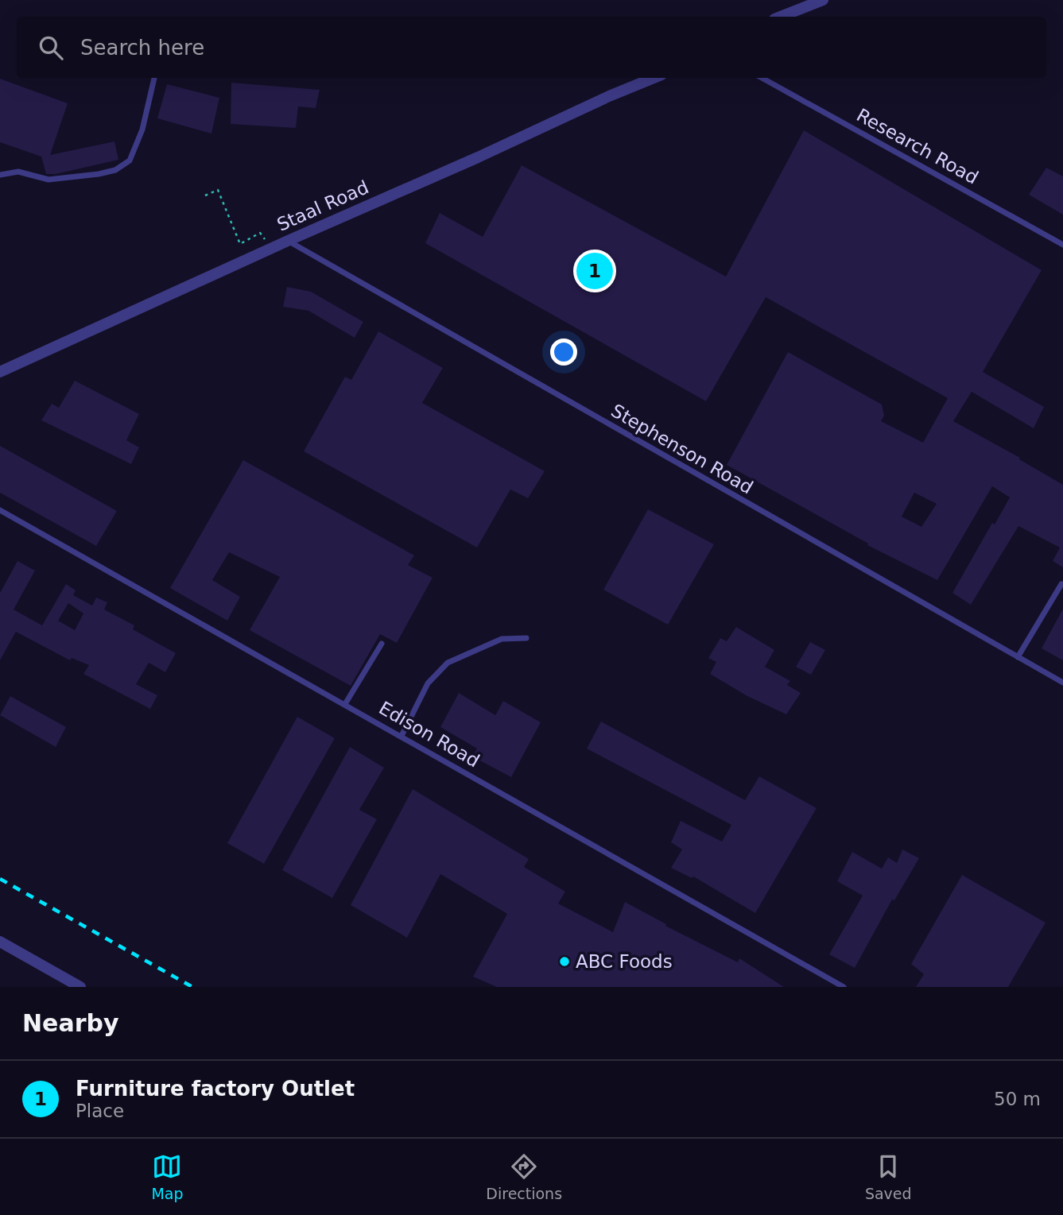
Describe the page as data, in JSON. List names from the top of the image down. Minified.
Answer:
{"streets":{"street":["Staal Road"],"lane":["Research Road","Stephenson Road","Edison Road"]},"crossings":[["Staal Road","Stephenson Road"]],"places":["ABC Foods"],"page":{"search":"Search here","pins":"1","heading":"Nearby","list":[{"mark":"1","name":"Furniture factory Outlet","note":"Place","value":"50 m"}],"nav":["Map","Directions","Saved"]}}
